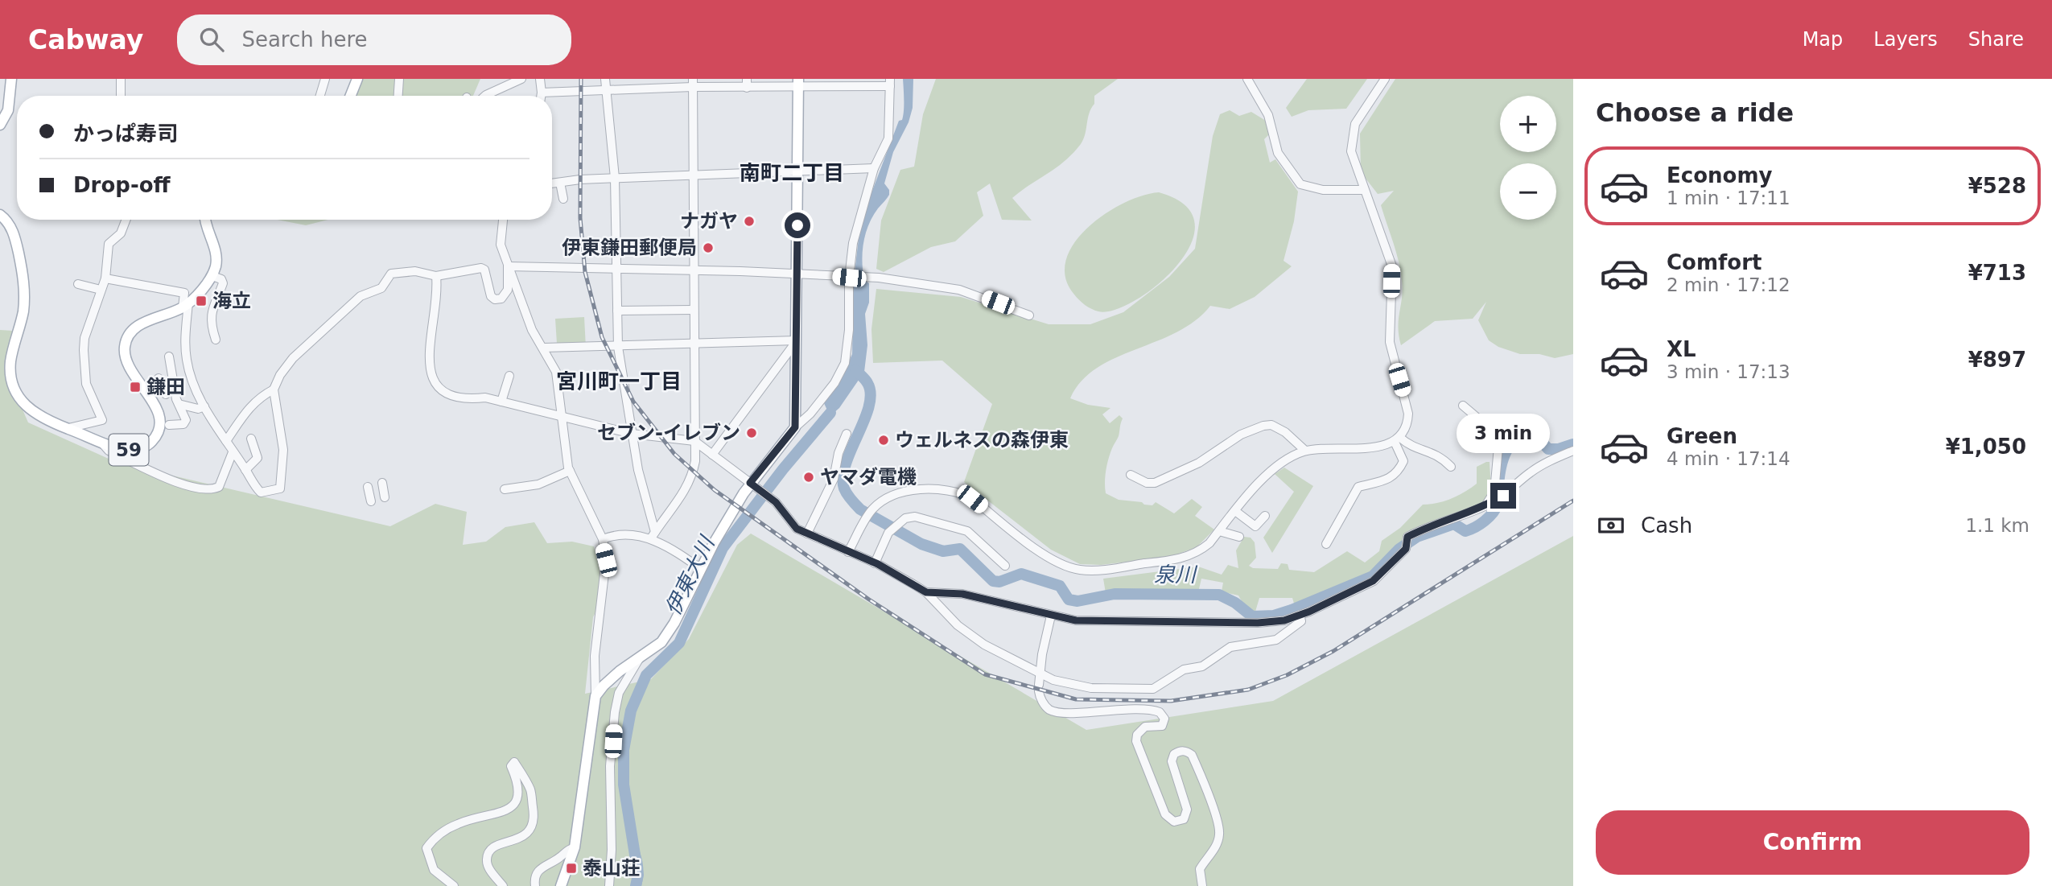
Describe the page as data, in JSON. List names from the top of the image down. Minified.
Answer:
{"streets":{"main road":["59"]},"districts":["南町二丁目","宮川町一丁目"],"water":["泉川","伊東大川"],"places":{"other":["ナガヤ","伊東鎌田郵便局","セブン-イレブン","ウェルネスの森伊東","ヤマダ電機"],"transit":["海立","鎌田","泰山荘"]},"page":{"header":"Cabway","search":"Search here","nav":["Map","Layers","Share"],"heading":"Choose a ride","map_buttons":["+","−"],"banner":["かっぱ寿司","Drop-off"],"list":[{"name":"Economy","note":"1 min · 17:11","value":"¥528"},{"name":"Comfort","note":"2 min · 17:12","value":"¥713"},{"name":"XL","note":"3 min · 17:13","value":"¥897"},{"name":"Green","note":"4 min · 17:14","value":"¥1,050"}],"bubble":"3 min","pay":["Cash","1.1 km"],"buttons":"Confirm"}}
